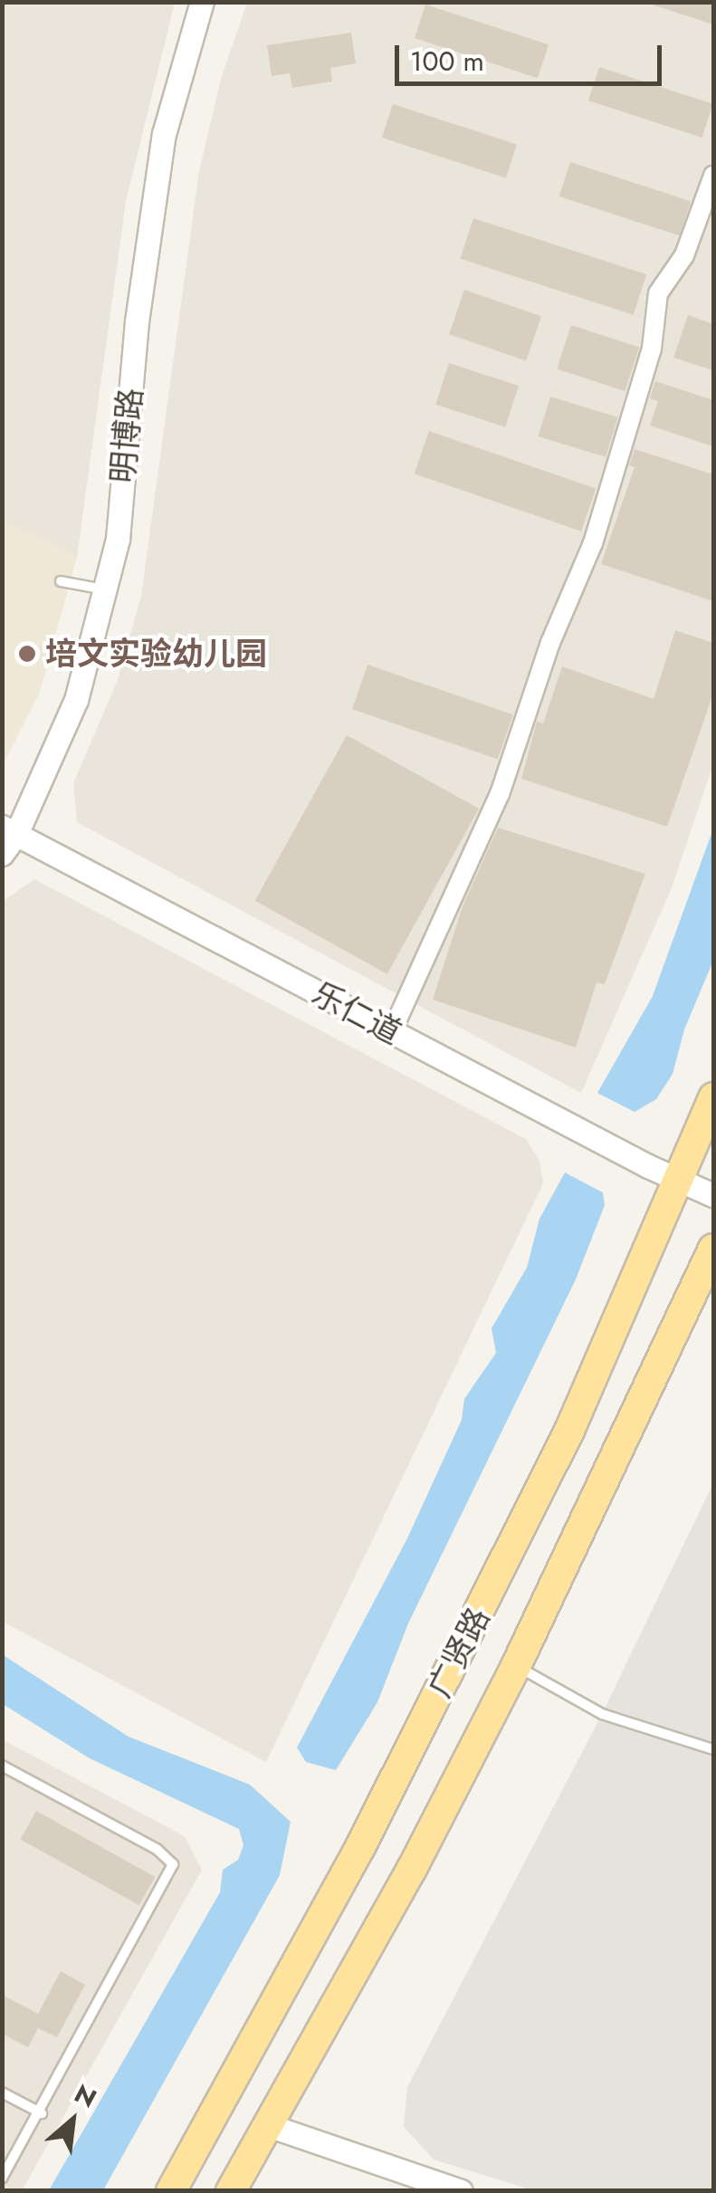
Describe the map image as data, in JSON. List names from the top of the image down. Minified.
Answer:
{"streets":{"main road":["广贤路"],"street":["明博路","乐仁道"]},"crossings":[["明博路","乐仁道"],["乐仁道","广贤路"]],"places":["培文实验幼儿园"],"scale_bar":"100 m","north":"top right"}
